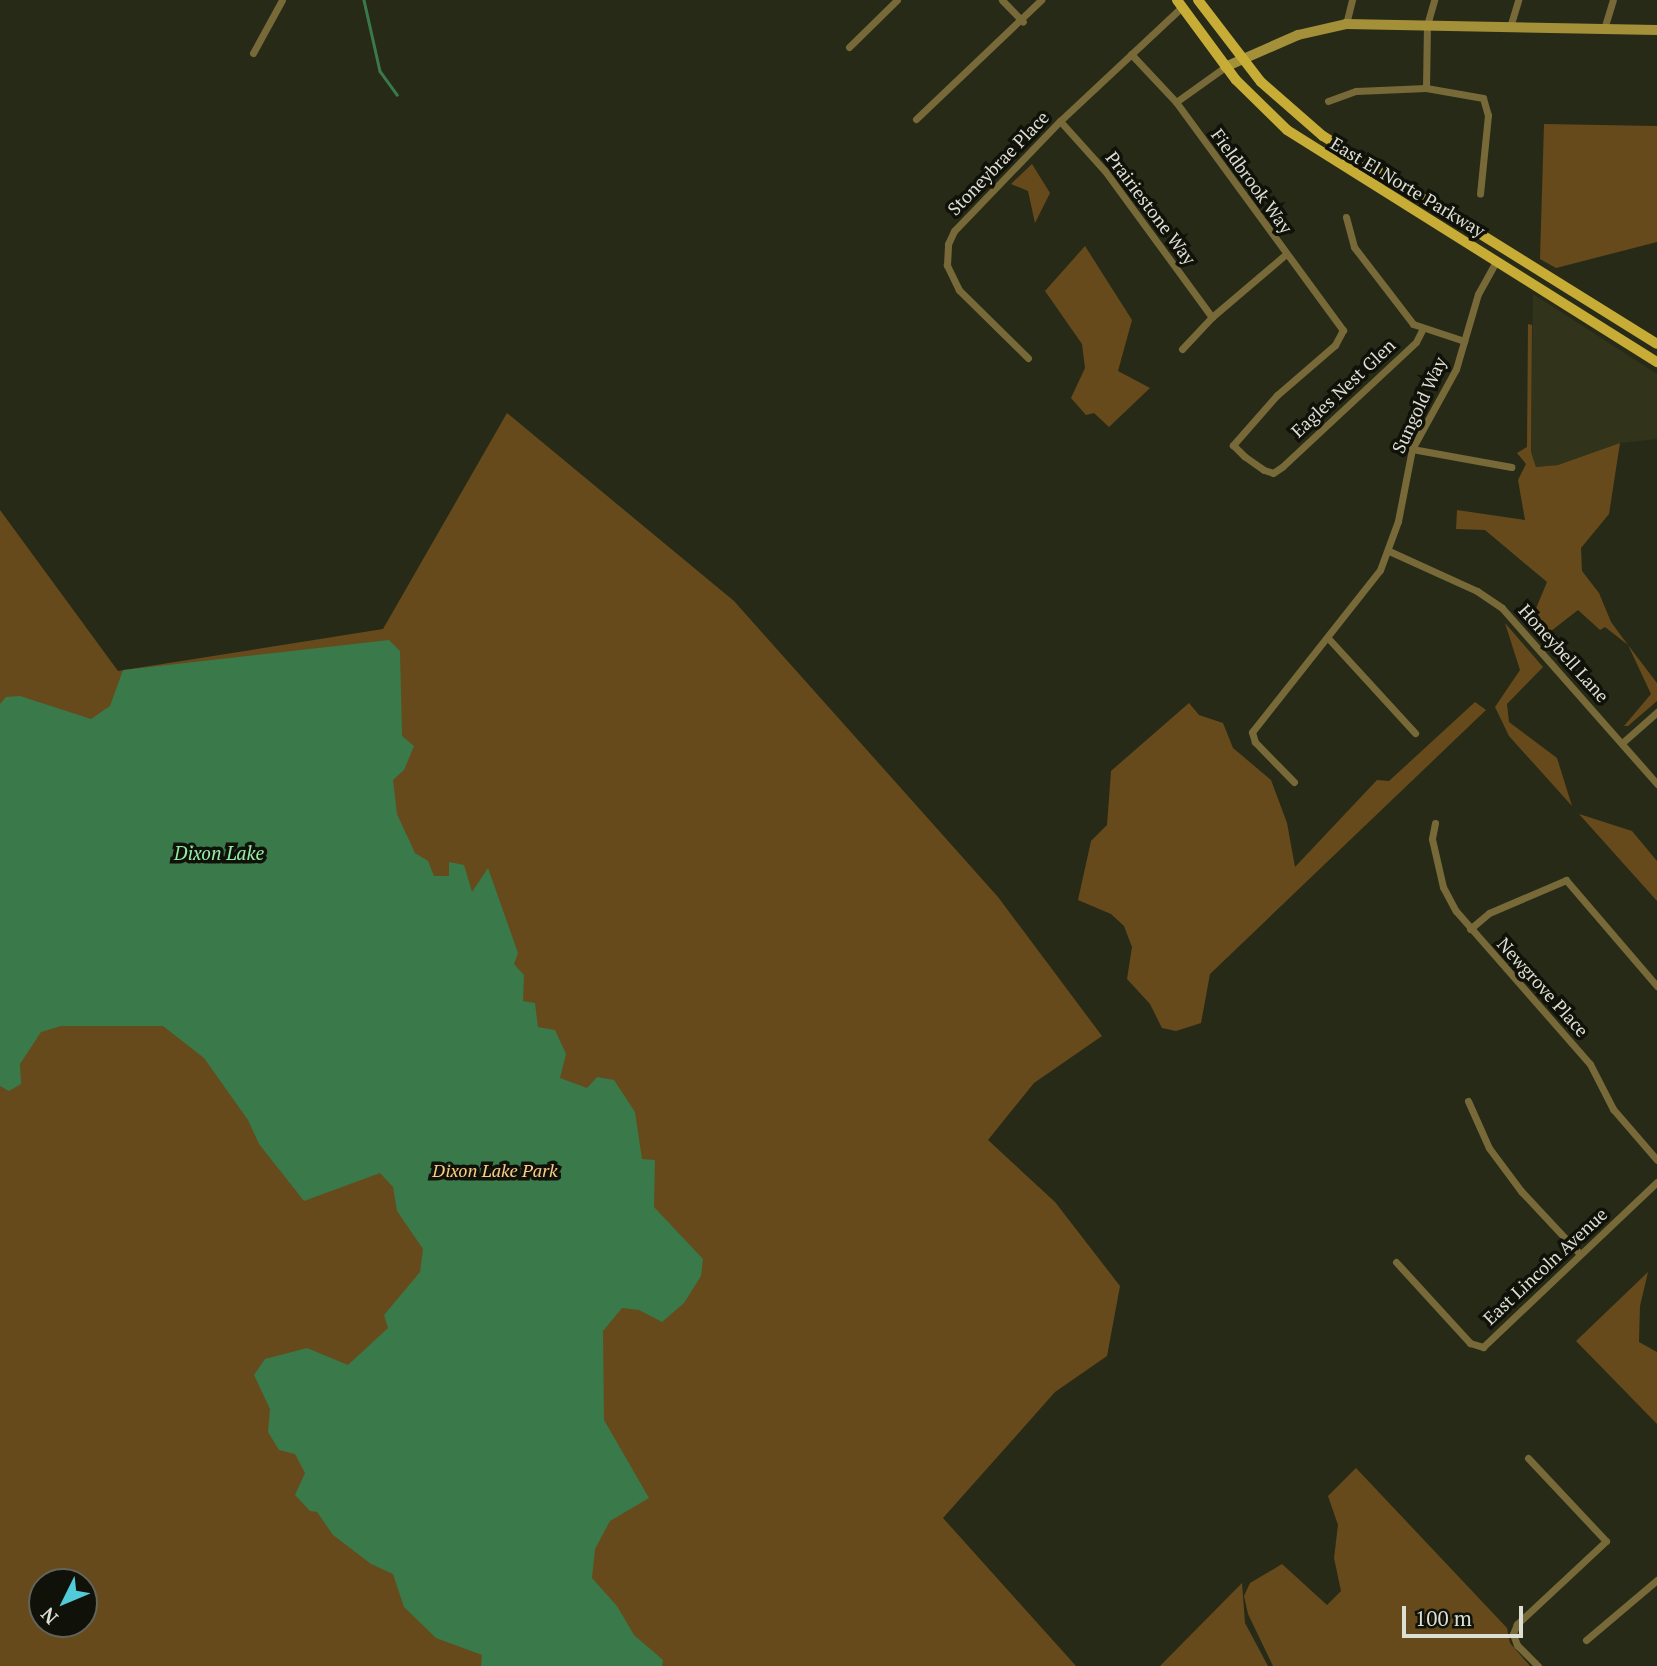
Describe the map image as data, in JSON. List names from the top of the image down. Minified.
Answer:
{"streets":{"main road":["East El Norte Parkway"],"street":["Stoneybrae Place","Fieldbrook Way","Prairiestone Way","Eagles Nest Glen","Sungold Way","Honeybell Lane","Newgrove Place","East Lincoln Avenue"]},"crossings":[["Stoneybrae Place","Fieldbrook Way"],["Stoneybrae Place","East El Norte Parkway"],["Stoneybrae Place","Prairiestone Way"],["Fieldbrook Way","Eagles Nest Glen"],["East El Norte Parkway","Sungold Way"],["Sungold Way","Honeybell Lane"]],"water":["Dixon Lake"],"parks":["Dixon Lake Park"],"scale_bar":"100 m","north":"bottom left"}
